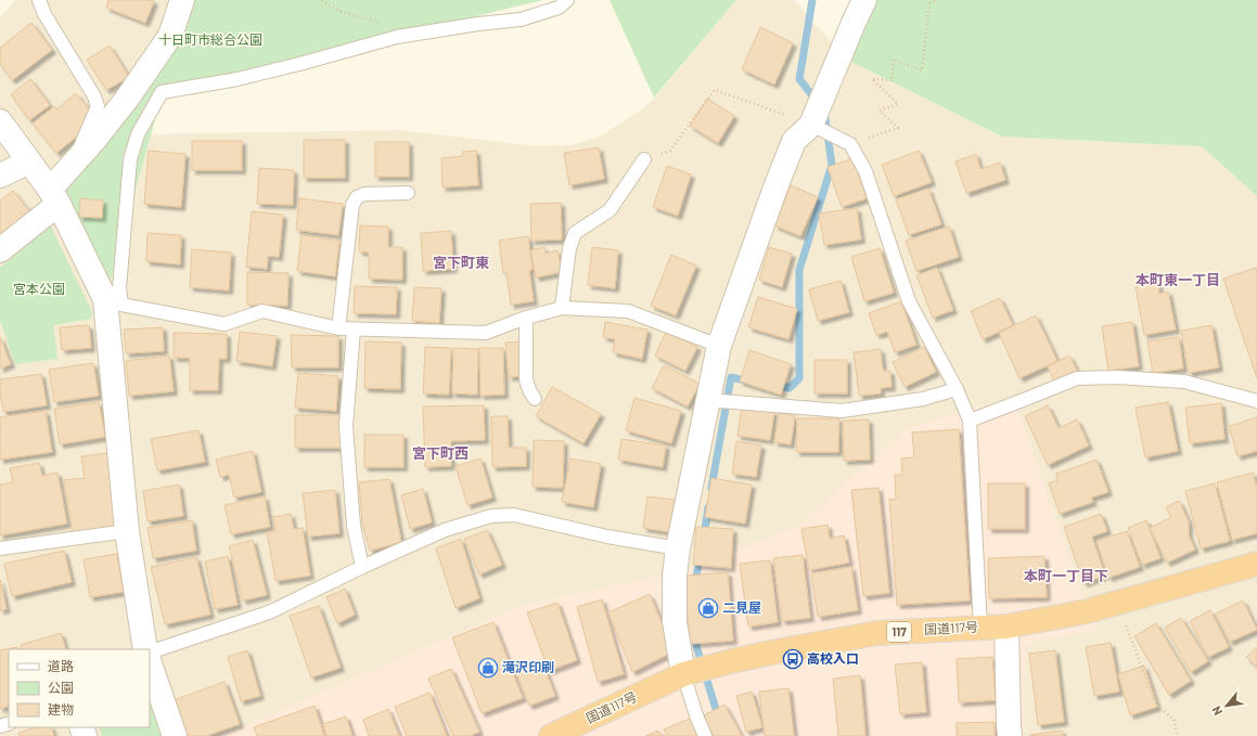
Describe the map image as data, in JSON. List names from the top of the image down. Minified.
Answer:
{"streets":{"highway":["国道117号","117"]},"districts":["宮下町東","本町東一丁目","宮下町西","本町一丁目下"],"parks":["十日町市総合公園","宮本公園"],"places":{"shop":["二見屋","滝沢印刷"],"bus stop":["高校入口"]},"legend":["道路","公園","建物"],"north":"bottom left"}
